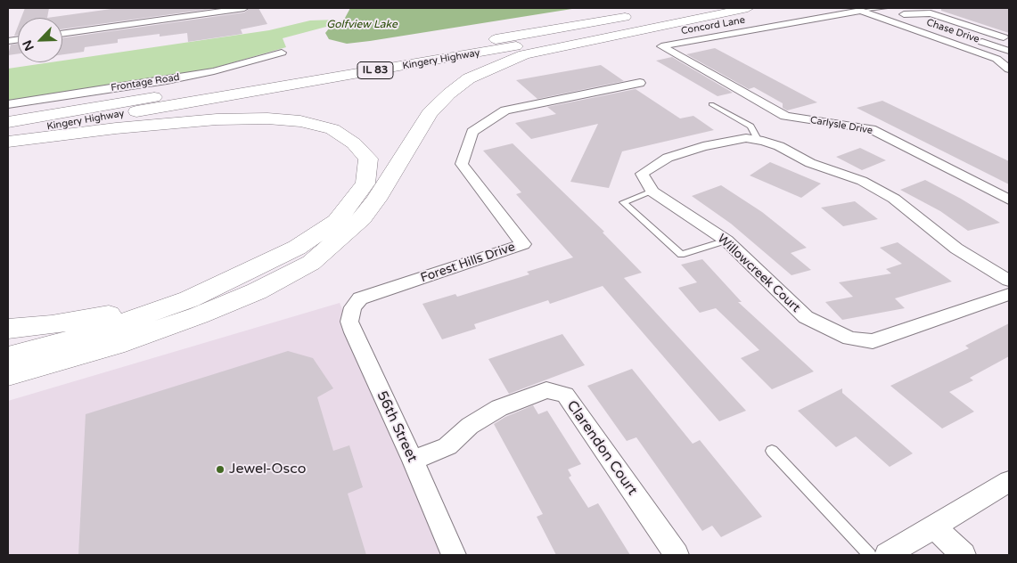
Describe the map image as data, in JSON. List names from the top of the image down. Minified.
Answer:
{"streets":{"highway":["Kingery Highway","IL 83"],"street":["Concord Lane","Chase Drive","Frontage Road","Carlysle Drive","Forest Hills Drive","Willowcreek Court","56th Street","Clarendon Court"]},"crossings":[["Concord Lane","Chase Drive"],["Concord Lane","Carlysle Drive"],["Forest Hills Drive","56th Street"],["56th Street","Clarendon Court"]],"water":["Golfview Lake"],"places":["Jewel-Osco"],"north":"bottom left"}
